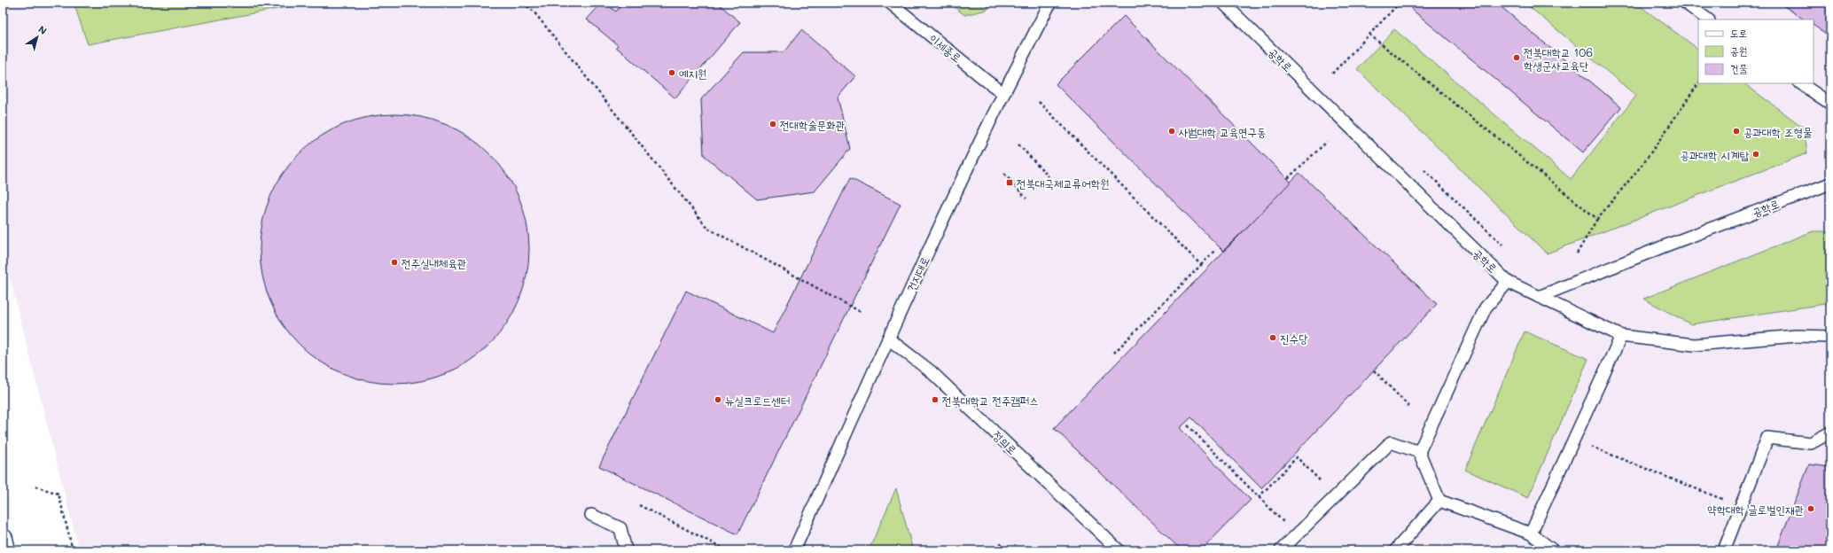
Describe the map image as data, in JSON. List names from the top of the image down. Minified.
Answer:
{"streets":{"lane":["이세종로","공학로","건지대로","정의로"]},"crossings":[["이세종로","건지대로"],["건지대로","정의로"]],"places":{"other":["전북대학교 106 학생군사교육단","예지원","전대학술문화관","사범대학 교육연구동","공과대학 조형물","공과대학 시계탑","전주실내체육관","진수당","뉴실크로드센터","전북대학교 전주캠퍼스","약학대학 글로벌인재관"],"transit":["전북대국제교류어학원"]},"legend":["도로","공원","건물"],"north":"top right"}
